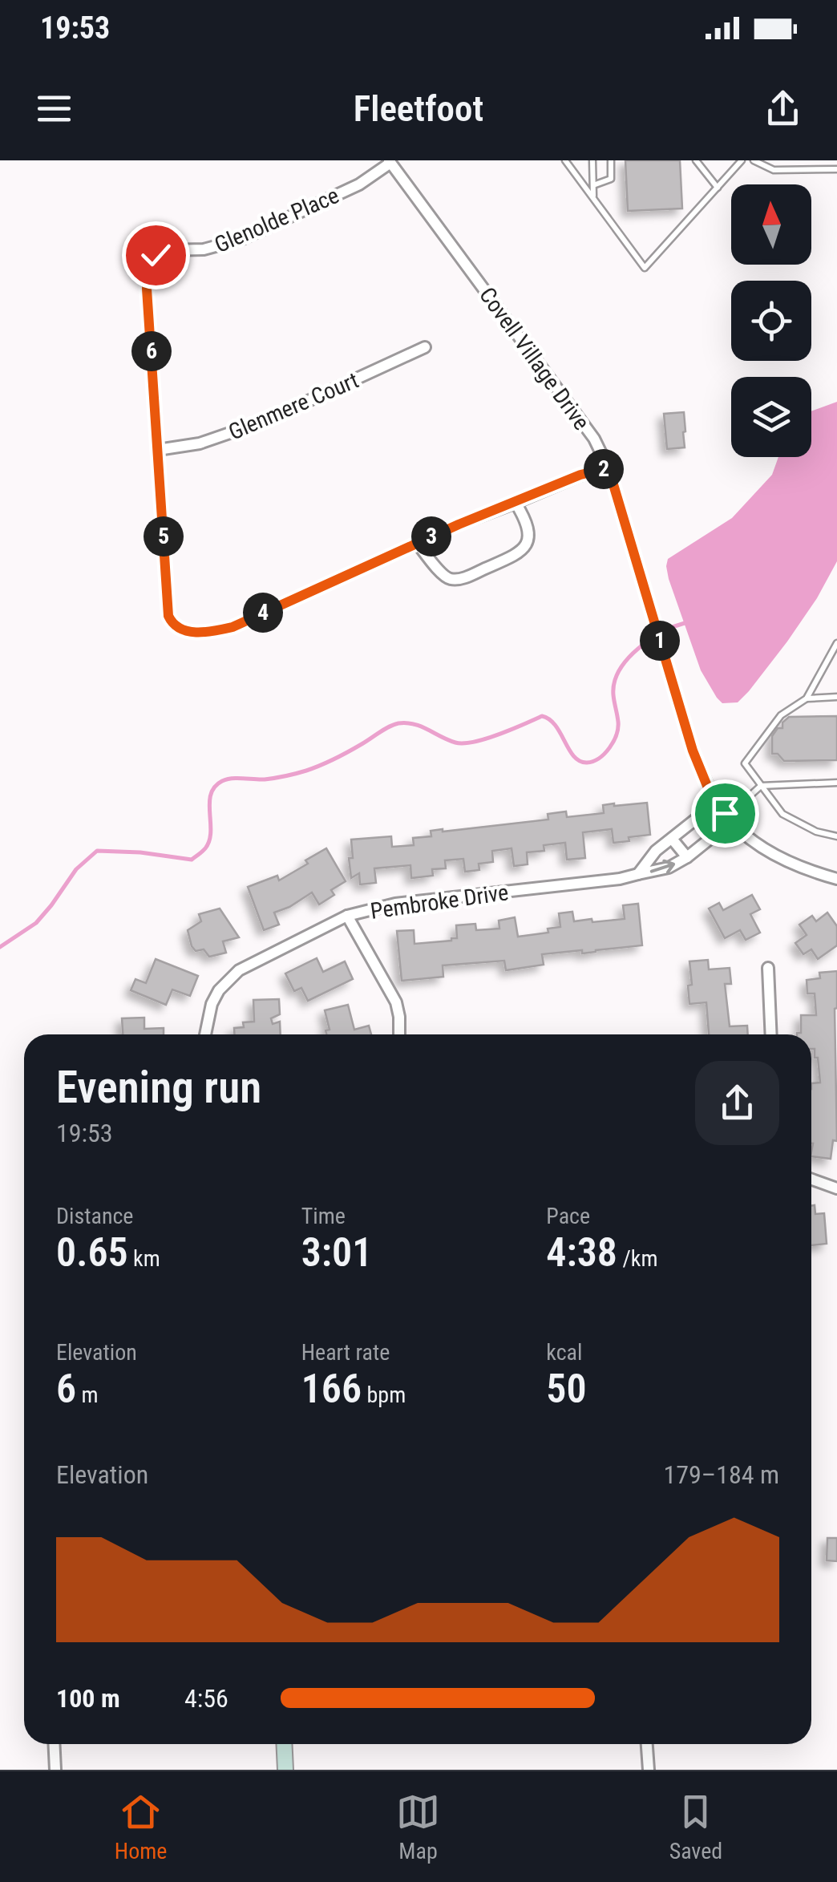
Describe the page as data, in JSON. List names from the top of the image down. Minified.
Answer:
{"streets":{"street":["Glenolde Place","Covell Village Drive","Glenmere Court","Pembroke Drive"]},"crossings":[["Glenolde Place","Covell Village Drive"],["Glenolde Place","Glenmere Court"],["Covell Village Drive","Pembroke Drive"]],"north":"top","page":{"status":"19:53","header":"Fleetfoot","pins":["6","2","3","5","4","1"],"heading":["Evening run","19:53"],"stats":[["Distance","0.65 km"],["Time","3:01"],["Pace","4:38 /km"],["Elevation","6 m"],["Heart rate","166 bpm"],["kcal","50"]],"chart":["Elevation","179–184 m"],"list":[{"name":"100 m","note":"4:56"}],"tabs":["Home","Map","Saved"]}}
